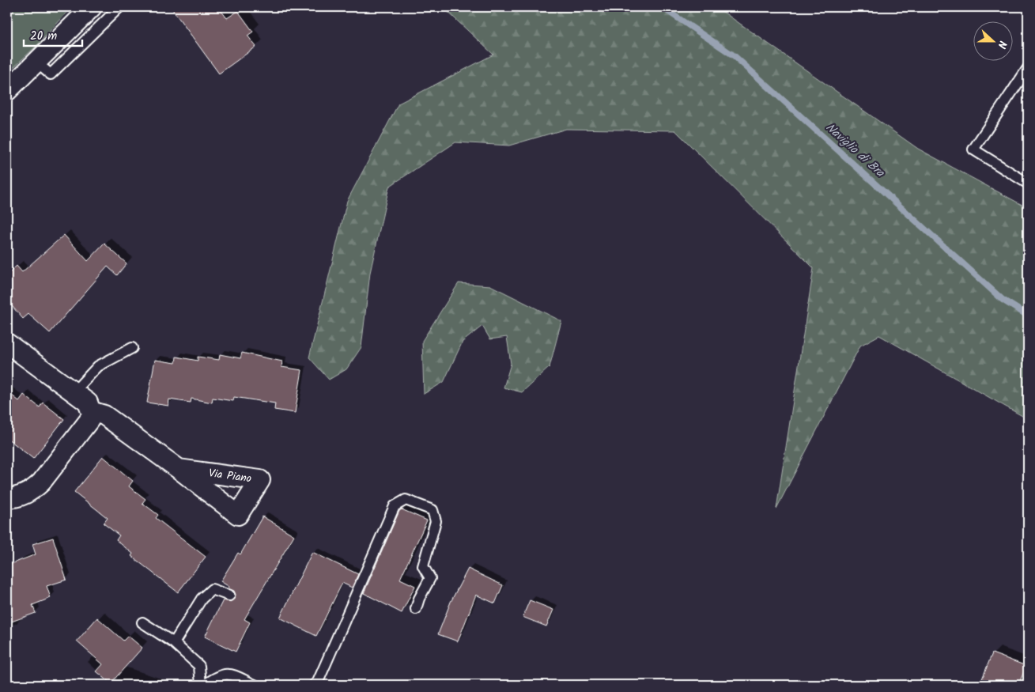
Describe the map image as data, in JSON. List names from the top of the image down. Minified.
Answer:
{"water":["Naviglio di Bra"],"scale_bar":"20 m","north":"right"}
